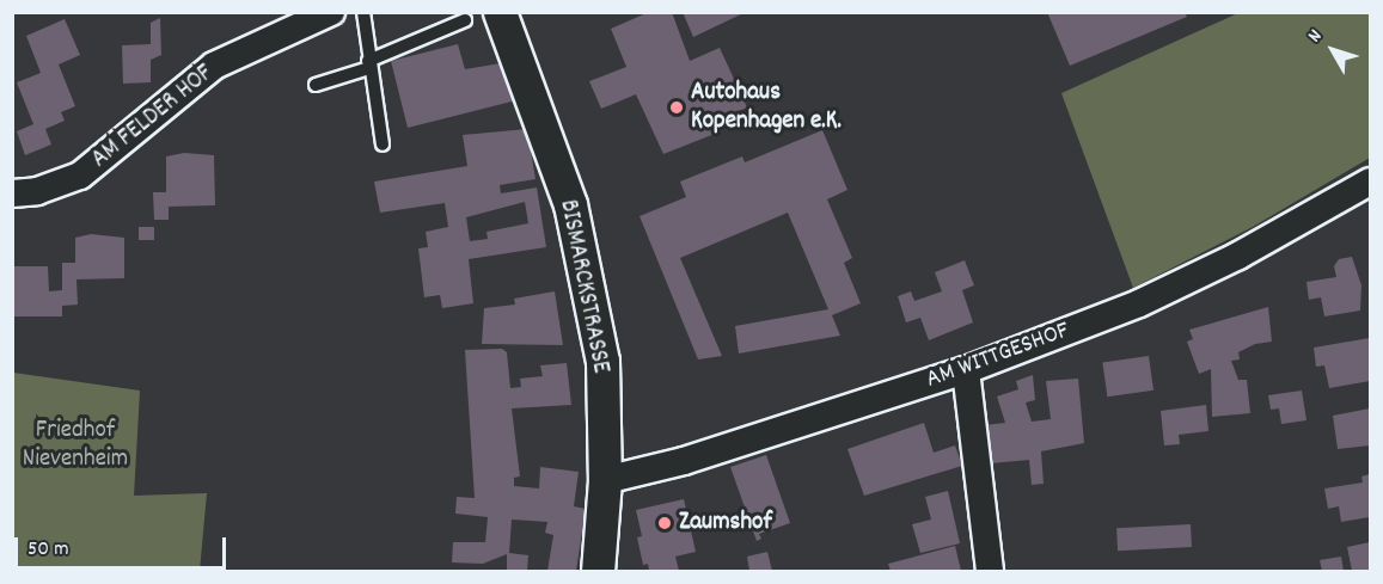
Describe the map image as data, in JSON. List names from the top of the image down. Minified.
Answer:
{"streets":{"street":["AM FELDER HOF","BISMARCKSTRASSE","AM WITTGESHOF"]},"crossings":[["BISMARCKSTRASSE","AM WITTGESHOF"]],"parks":["Friedhof Nievenheim"],"places":["Autohaus Kopenhagen e.K.","Zaumshof"],"scale_bar":"50 m","north":"top left"}
